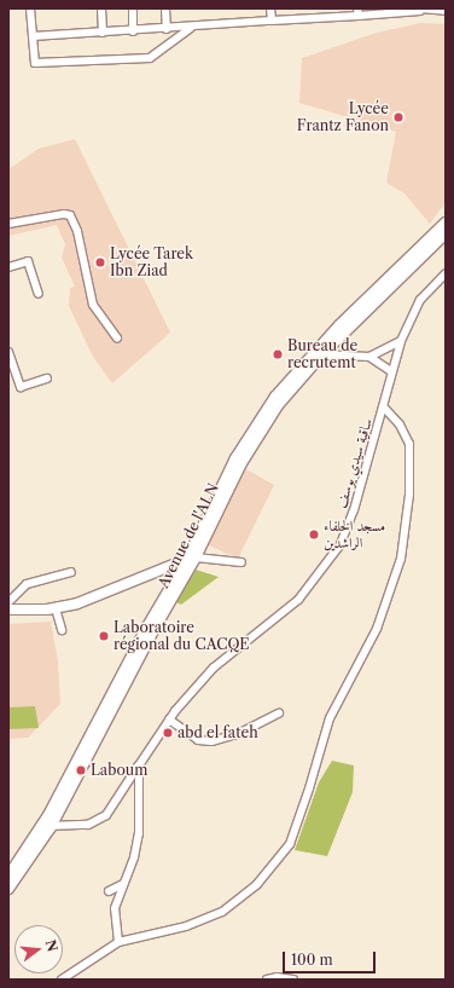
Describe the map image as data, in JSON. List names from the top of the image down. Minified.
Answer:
{"streets":{"street":["ساقية سيدي يوسف"]},"places":["Lycée Frantz Fanon","Lycée Tarek Ibn Ziad","Bureau de recrutemt","مسجد الخلفاء الراشدين","Laboratoire régional du CACQE","abd el fateh","Laboum"],"scale_bar":"100 m","north":"right"}
